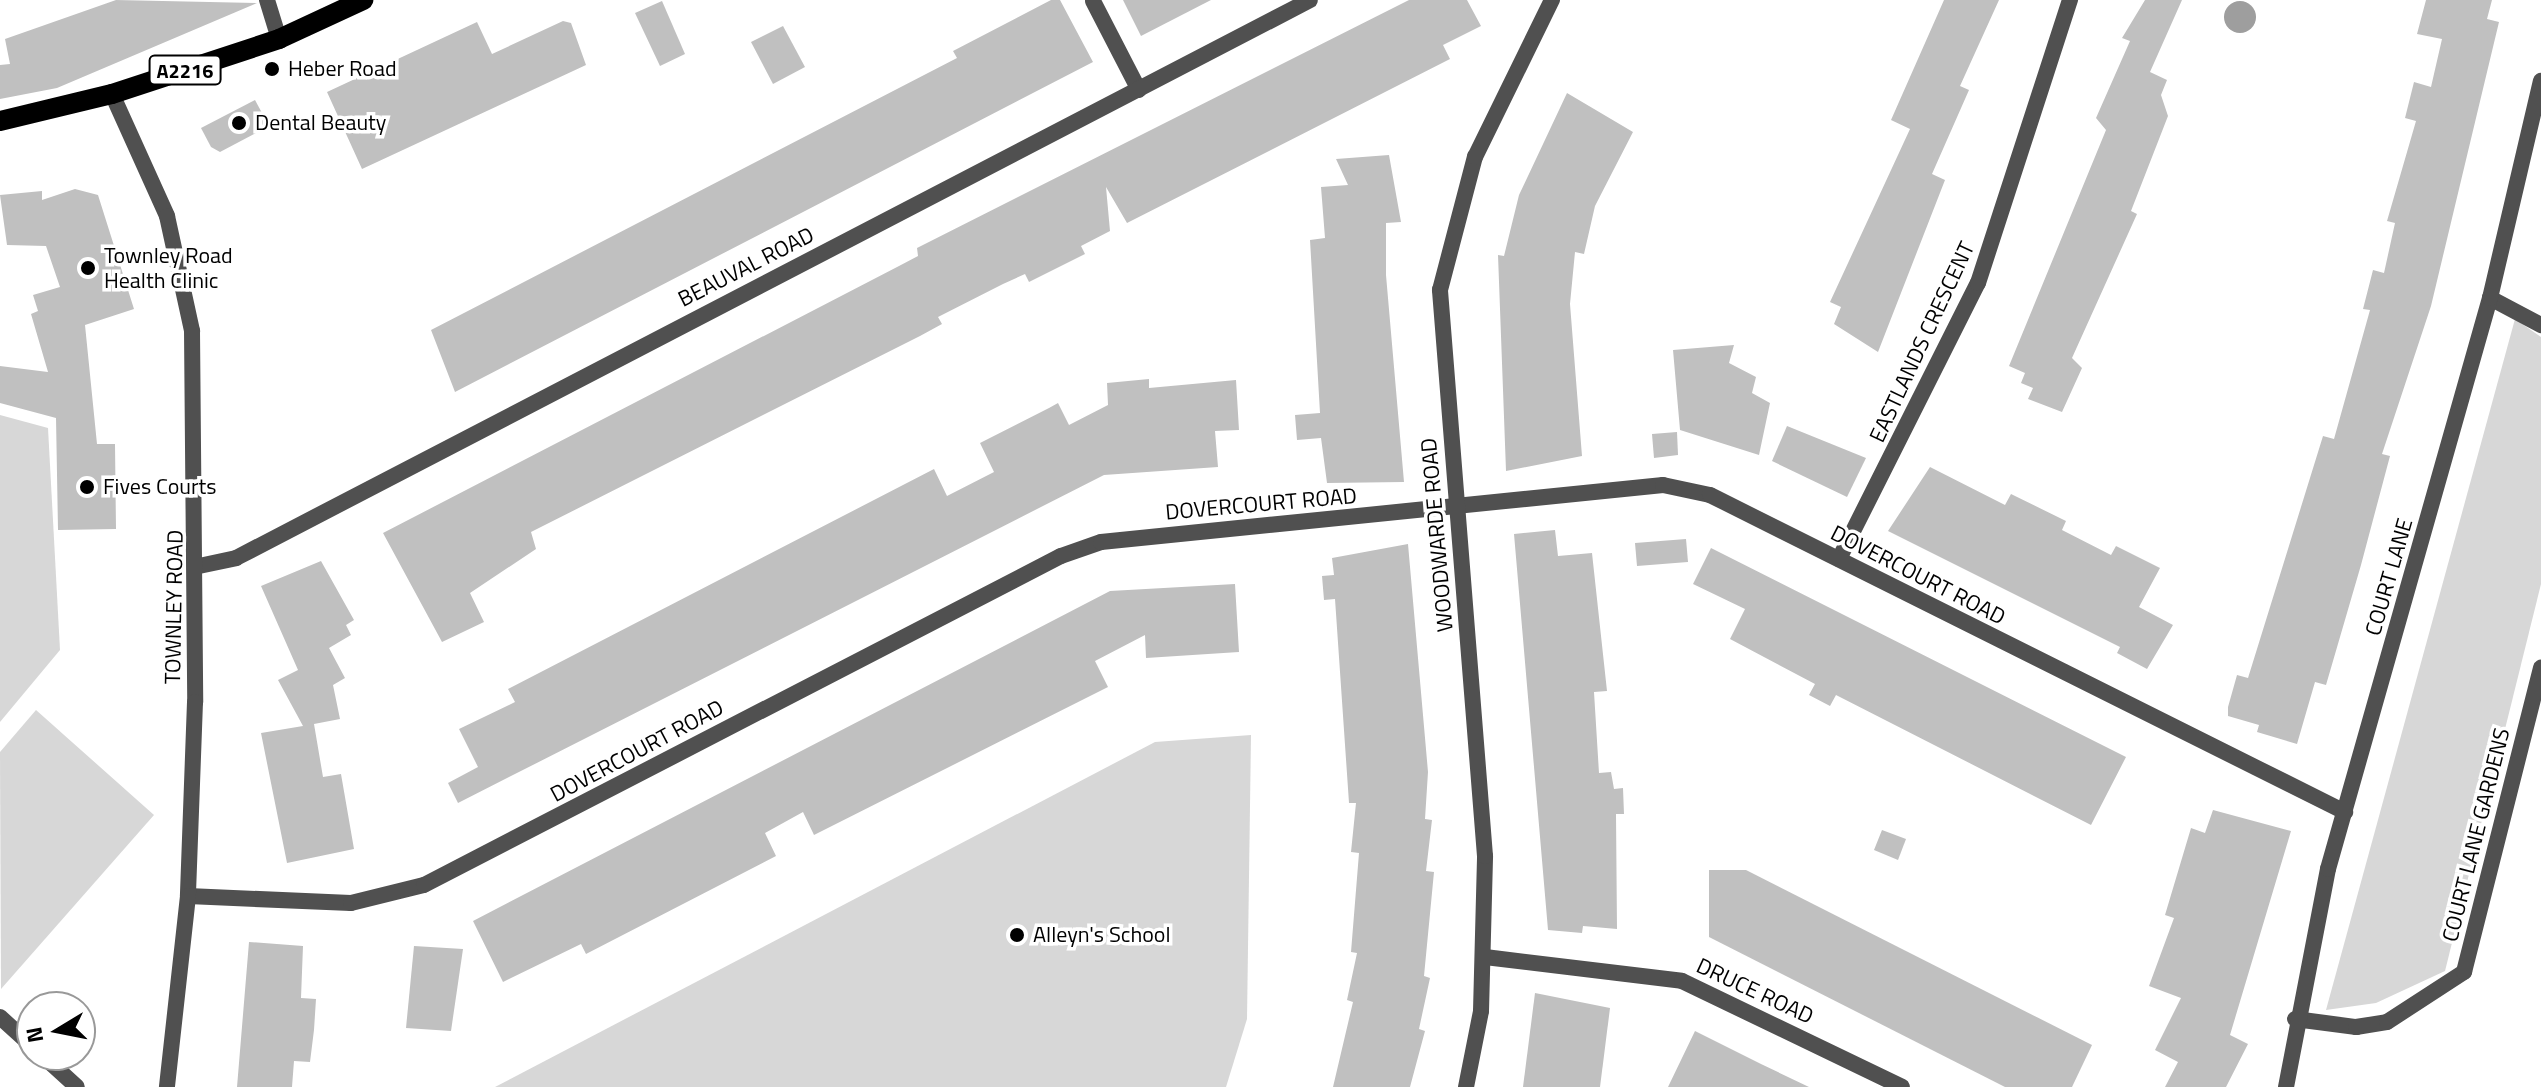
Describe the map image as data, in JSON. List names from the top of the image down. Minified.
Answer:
{"streets":{"main road":["A2216"],"street":["BEAUVAL ROAD","EASTLANDS CRESCENT","DOVERCOURT ROAD","WOODWARDE ROAD","COURT LANE","TOWNLEY ROAD","COURT LANE GARDENS","DRUCE ROAD"]},"crossings":[["A2216","TOWNLEY ROAD"],["BEAUVAL ROAD","TOWNLEY ROAD"],["EASTLANDS CRESCENT","DOVERCOURT ROAD"],["DOVERCOURT ROAD","WOODWARDE ROAD"],["DOVERCOURT ROAD","COURT LANE"],["DOVERCOURT ROAD","TOWNLEY ROAD"],["WOODWARDE ROAD","DRUCE ROAD"],["COURT LANE","COURT LANE GARDENS"]],"places":["Heber Road","Dental Beauty","Townley Road Health Clinic","Fives Courts","Alleyn's School"],"north":"left"}
